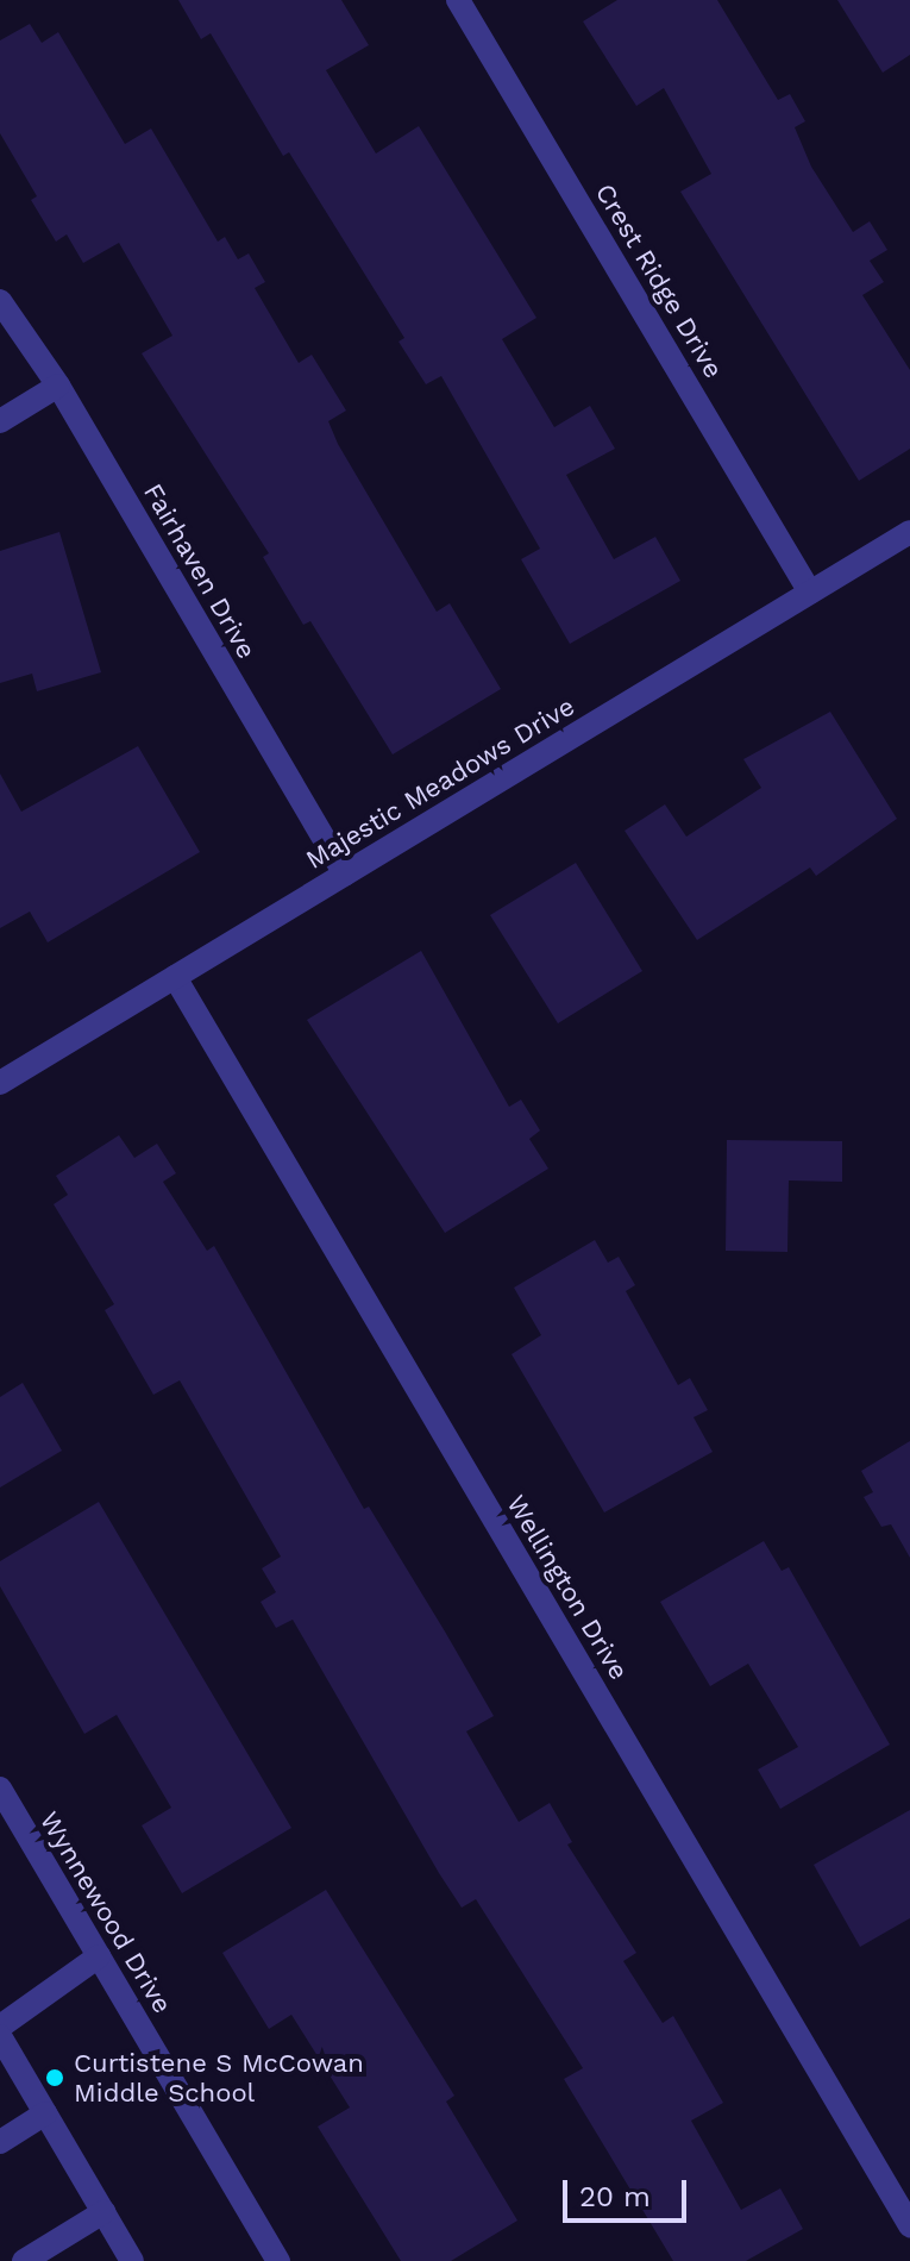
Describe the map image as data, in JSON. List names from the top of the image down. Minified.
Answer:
{"streets":{"street":["Crest Ridge Drive","Fairhaven Drive","Majestic Meadows Drive","Wellington Drive","Wynnewood Drive"]},"crossings":[["Crest Ridge Drive","Majestic Meadows Drive"],["Fairhaven Drive","Majestic Meadows Drive"],["Majestic Meadows Drive","Wellington Drive"]],"places":["Curtistene S McCowan Middle School"],"scale_bar":"20 m"}
